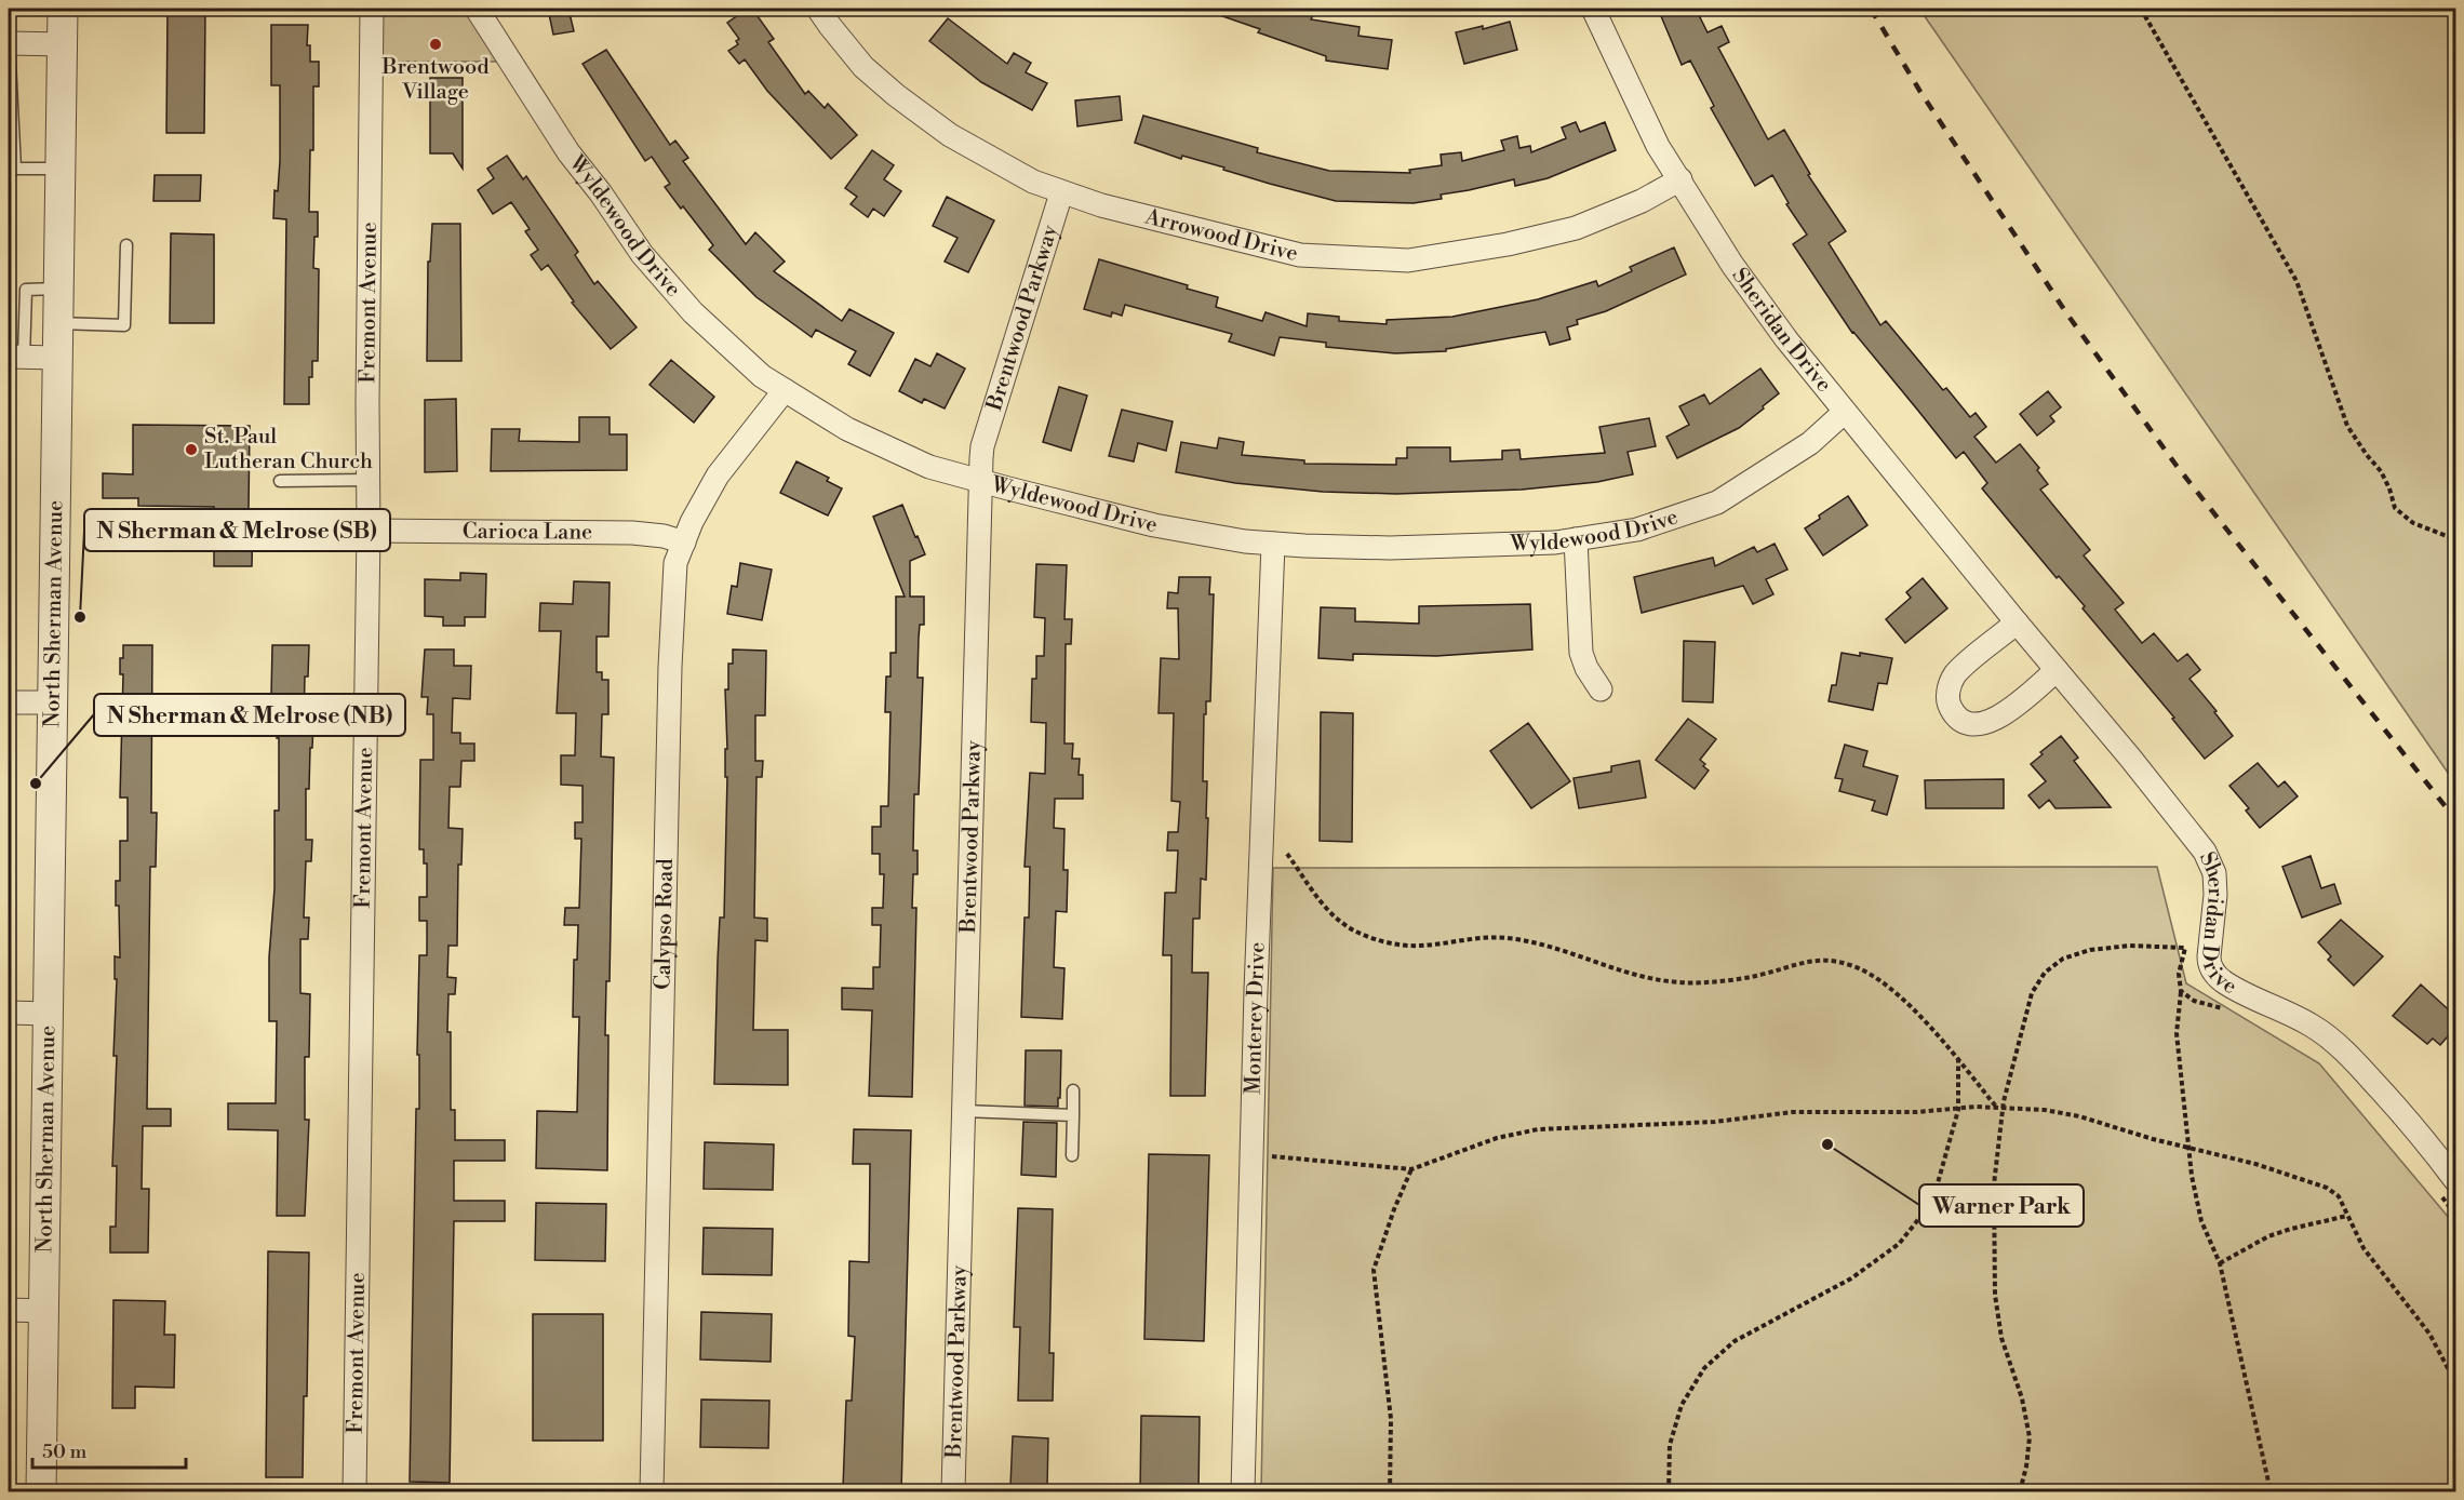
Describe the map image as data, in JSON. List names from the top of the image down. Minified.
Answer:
{"streets":{"street":["Wyldewood Drive","Arrowood Drive","Fremont Avenue","Brentwood Parkway","Sheridan Drive","Carioca Lane","North Sherman Avenue","Calypso Road","Monterey Drive"]},"crossings":[["Wyldewood Drive","Brentwood Parkway"],["Wyldewood Drive","Sheridan Drive"],["Wyldewood Drive","Calypso Road"],["Wyldewood Drive","Monterey Drive"],["Arrowood Drive","Brentwood Parkway"],["Arrowood Drive","Sheridan Drive"],["Fremont Avenue","Carioca Lane"],["Carioca Lane","Calypso Road"]],"places":["Brentwood Village","St. Paul Lutheran Church","N Sherman & Melrose (SB)","N Sherman & Melrose (NB)","Warner Park"],"scale_bar":"50 m"}
